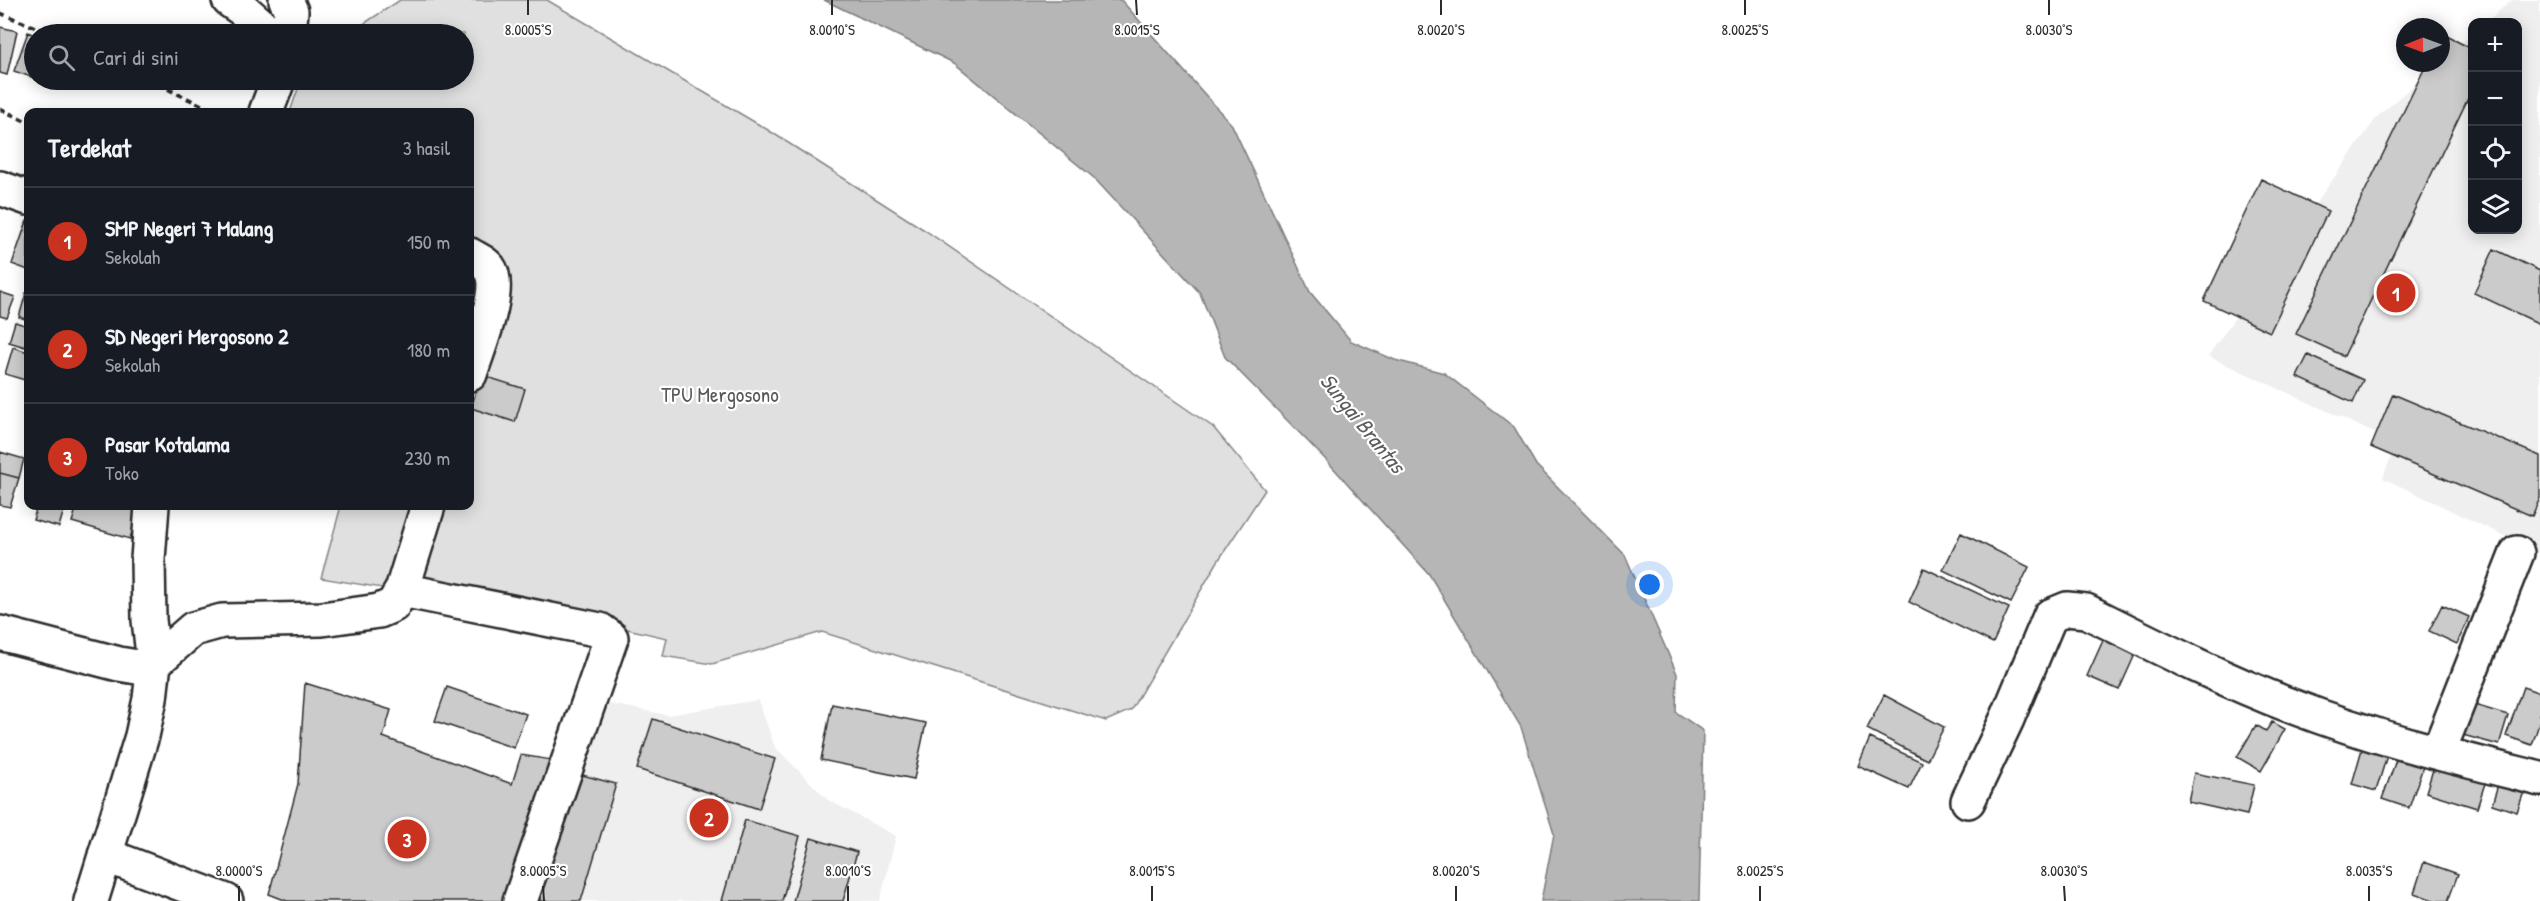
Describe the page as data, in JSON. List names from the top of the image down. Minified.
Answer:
{"water":["Sungai Brantas"],"parks":["TPU Mergosono"],"north":"left","page":{"map_buttons":["+","−"],"search":"Cari di sini","heading":["Terdekat","3 hasil"],"list":[{"mark":"1","name":"SMP Negeri 7 Malang","note":"Sekolah","value":"150 m"},{"mark":"2","name":"SD Negeri Mergosono 2","note":"Sekolah","value":"180 m"},{"mark":"3","name":"Pasar Kotalama","note":"Toko","value":"230 m"}],"pins":["1","2","3"]},"coordinates":["8.0005°S","8.0010°S","8.0015°S","8.0020°S","8.0025°S","8.0030°S","8.0000°S","8.0035°S"]}
